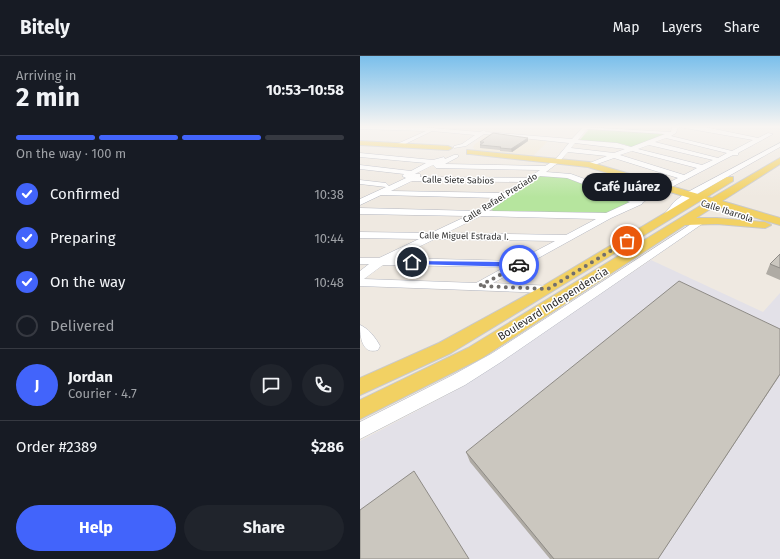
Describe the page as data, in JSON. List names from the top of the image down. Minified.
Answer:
{"streets":{"main road":["Calle Ibarrola","Boulevard Independencia"],"street":["Calle Siete Sabios","Calle Rafael Preciado","Calle Miguel Estrada I."]},"crossings":[["Calle Siete Sabios","Calle Rafael Preciado"],["Calle Rafael Preciado","Calle Ibarrola"],["Calle Rafael Preciado","Calle Miguel Estrada I."],["Calle Ibarrola","Boulevard Independencia"]],"places":["Café Juárez"],"page":{"header":"Bitely","nav":["Map","Layers","Share"],"heading":["2 min","Arriving in","10:53–10:58"],"panel":["Jordan","Courier · 4.7","Order #2389","$286"],"bar":"On the way · 100 m","list":[["Confirmed","10:38"],["Preparing","10:44"],["On the way","10:48"],"Delivered"],"bubble":"Café Juárez","round":"J","buttons":["Help","Share"]}}
